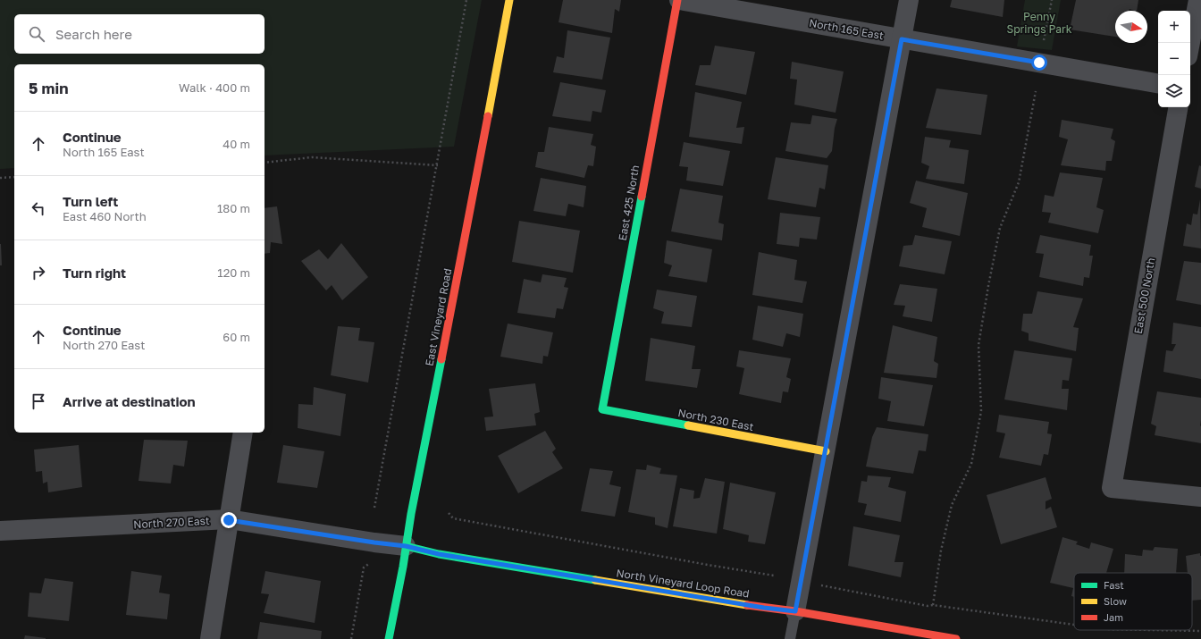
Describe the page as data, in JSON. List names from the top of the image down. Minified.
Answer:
{"streets":{"street":["North 165 East","East 425 North","East 500 North","East Vineyard Road","North 230 East","North 270 East","North Vineyard Loop Road"]},"crossings":[["North 165 East","East 425 North"],["East 425 North","North 230 East"],["East Vineyard Road","North 270 East"],["East Vineyard Road","North Vineyard Loop Road"],["North 270 East","North Vineyard Loop Road"]],"parks":["Penny Springs Park"],"legend":["Fast","Slow","Jam"],"north":"right","page":{"map_buttons":["+","−"],"search":"Search here","heading":["5 min","Walk · 400 m"],"list":[["Continue","North 165 East","40 m"],["Turn left","East 460 North","180 m"],["Turn right","120 m"],["Continue","North 270 East","60 m"],"Arrive at destination"]}}
